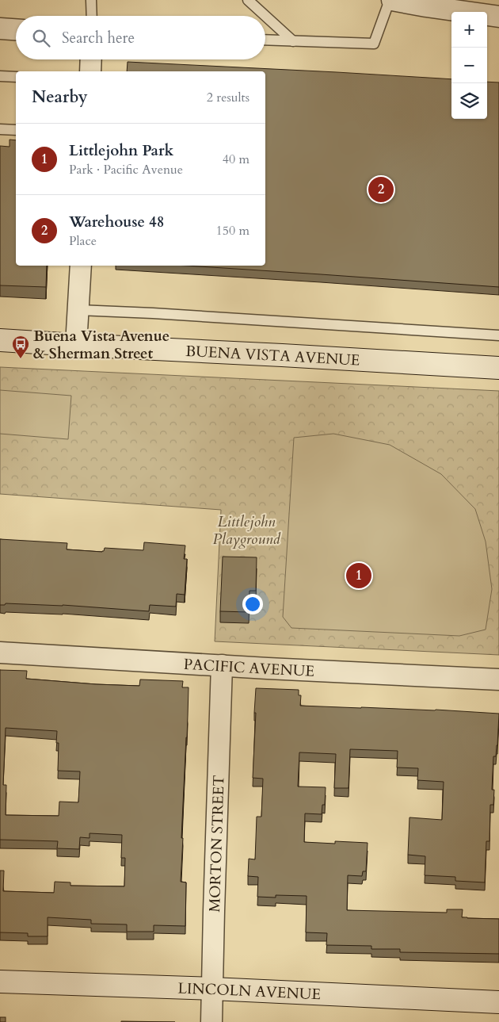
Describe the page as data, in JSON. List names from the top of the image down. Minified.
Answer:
{"streets":{"main road":["BUENA VISTA AVENUE","LINCOLN AVENUE"],"street":["PACIFIC AVENUE","MORTON STREET"]},"crossings":[["PACIFIC AVENUE","MORTON STREET"],["MORTON STREET","LINCOLN AVENUE"]],"parks":["Littlejohn Playground"],"places":{"bus stop":["Buena Vista Avenue & Sherman Street"]},"page":{"map_buttons":["+","−"],"search":"Search here","heading":["Nearby","2 results"],"list":[{"mark":"1","name":"Littlejohn Park","note":"Park · Pacific Avenue","value":"40 m"},{"mark":"2","name":"Warehouse 48","note":"Place","value":"150 m"}],"pins":["2","1"]}}
